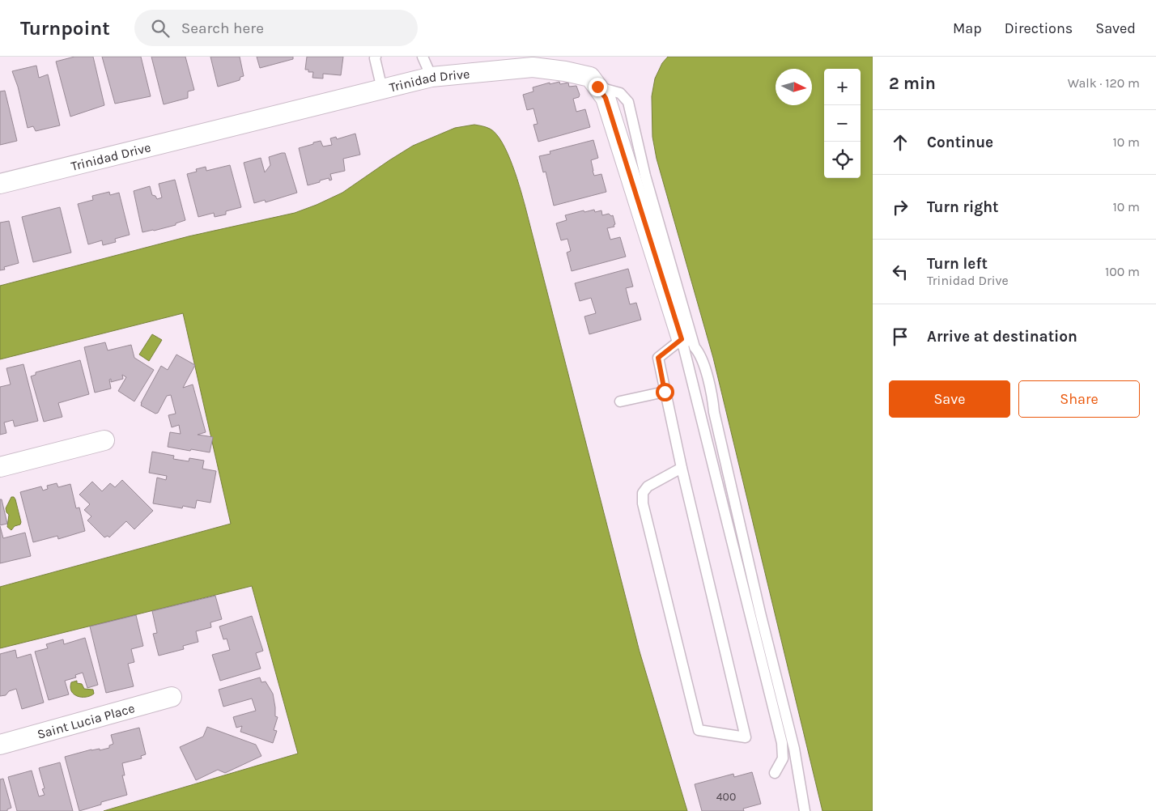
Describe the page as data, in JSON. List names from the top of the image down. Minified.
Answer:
{"streets":{"street":["Trinidad Drive","Saint Lucia Place"]},"house_numbers":["400"],"north":"right","page":{"header":"Turnpoint","search":"Search here","nav":["Map","Directions","Saved"],"heading":["2 min","Walk · 120 m"],"map_buttons":["+","−"],"list":[["Continue","10 m"],["Turn right","10 m"],["Turn left","Trinidad Drive","100 m"],"Arrive at destination"],"buttons":["Save","Share"]}}
